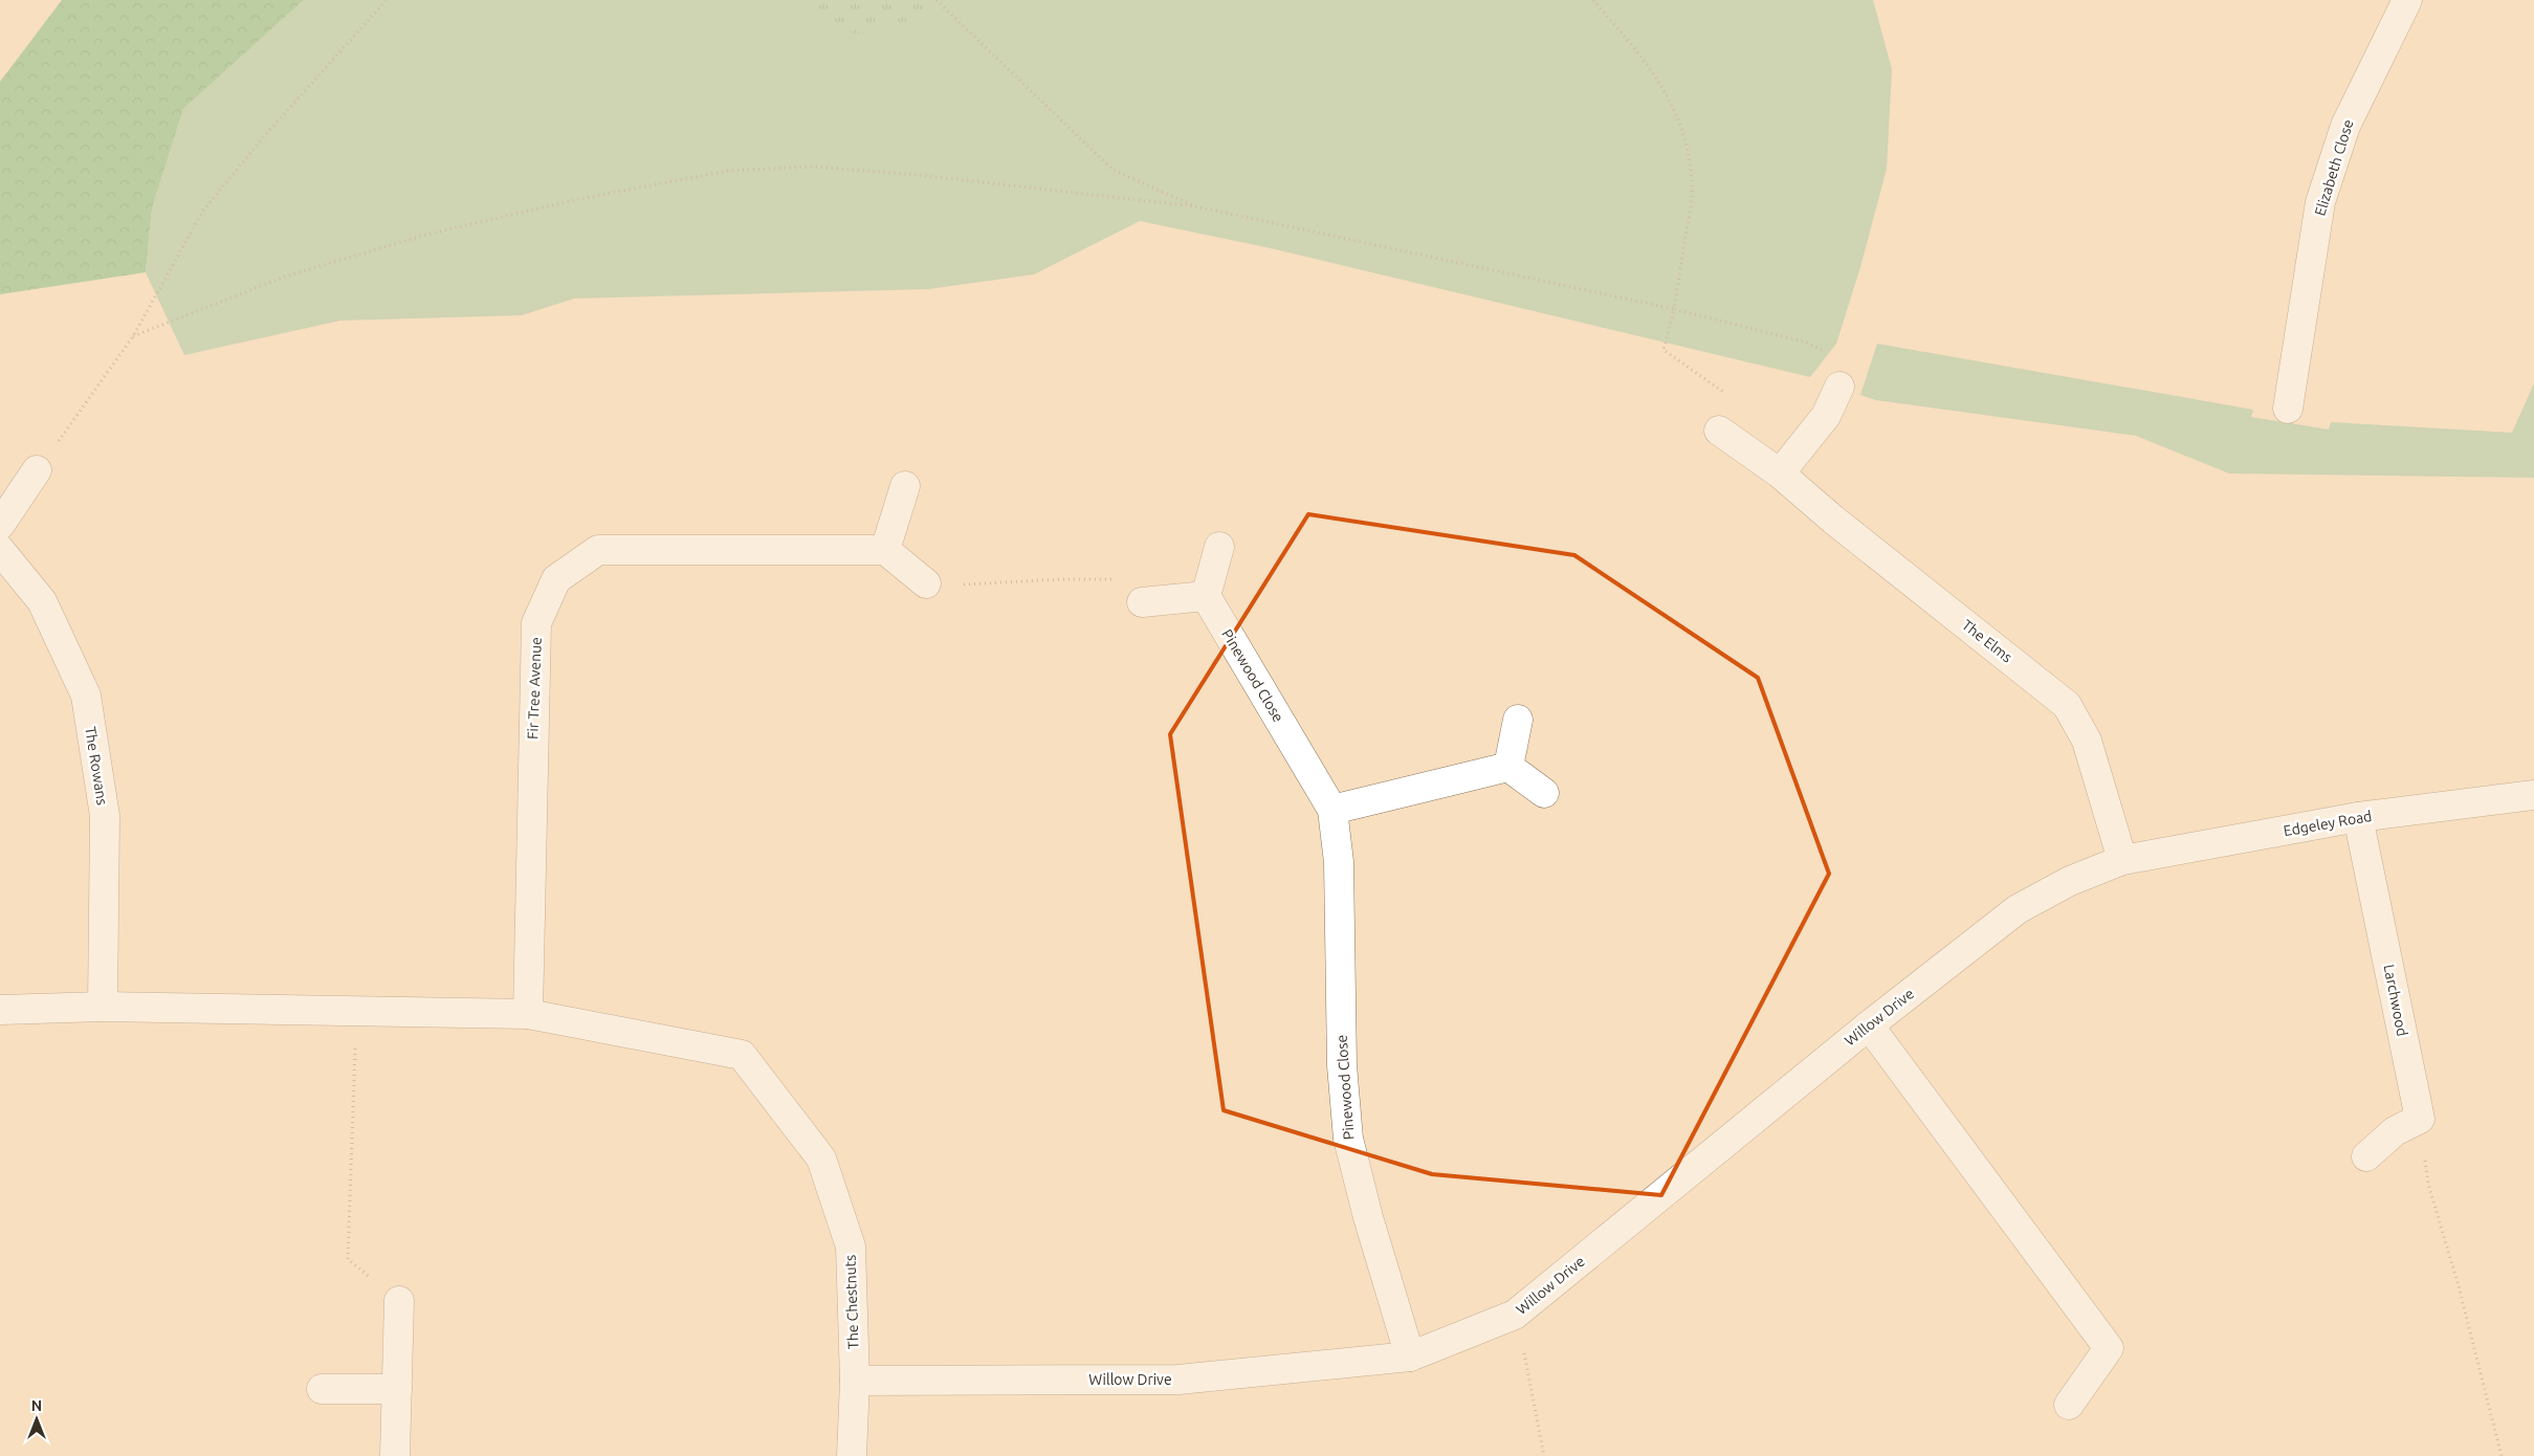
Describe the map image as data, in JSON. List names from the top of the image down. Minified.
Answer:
{"streets":{"street":["Elizabeth Close","The Elms","Pinewood Close","Fir Tree Avenue","The Rowans","Edgeley Road","Larchwood","Willow Drive","The Chestnuts"]},"crossings":[["The Elms","Edgeley Road"],["The Elms","Willow Drive"],["Pinewood Close","Willow Drive"],["Fir Tree Avenue","The Chestnuts"],["Edgeley Road","Larchwood"],["Edgeley Road","Willow Drive"],["Willow Drive","The Chestnuts"]],"north":"top"}
